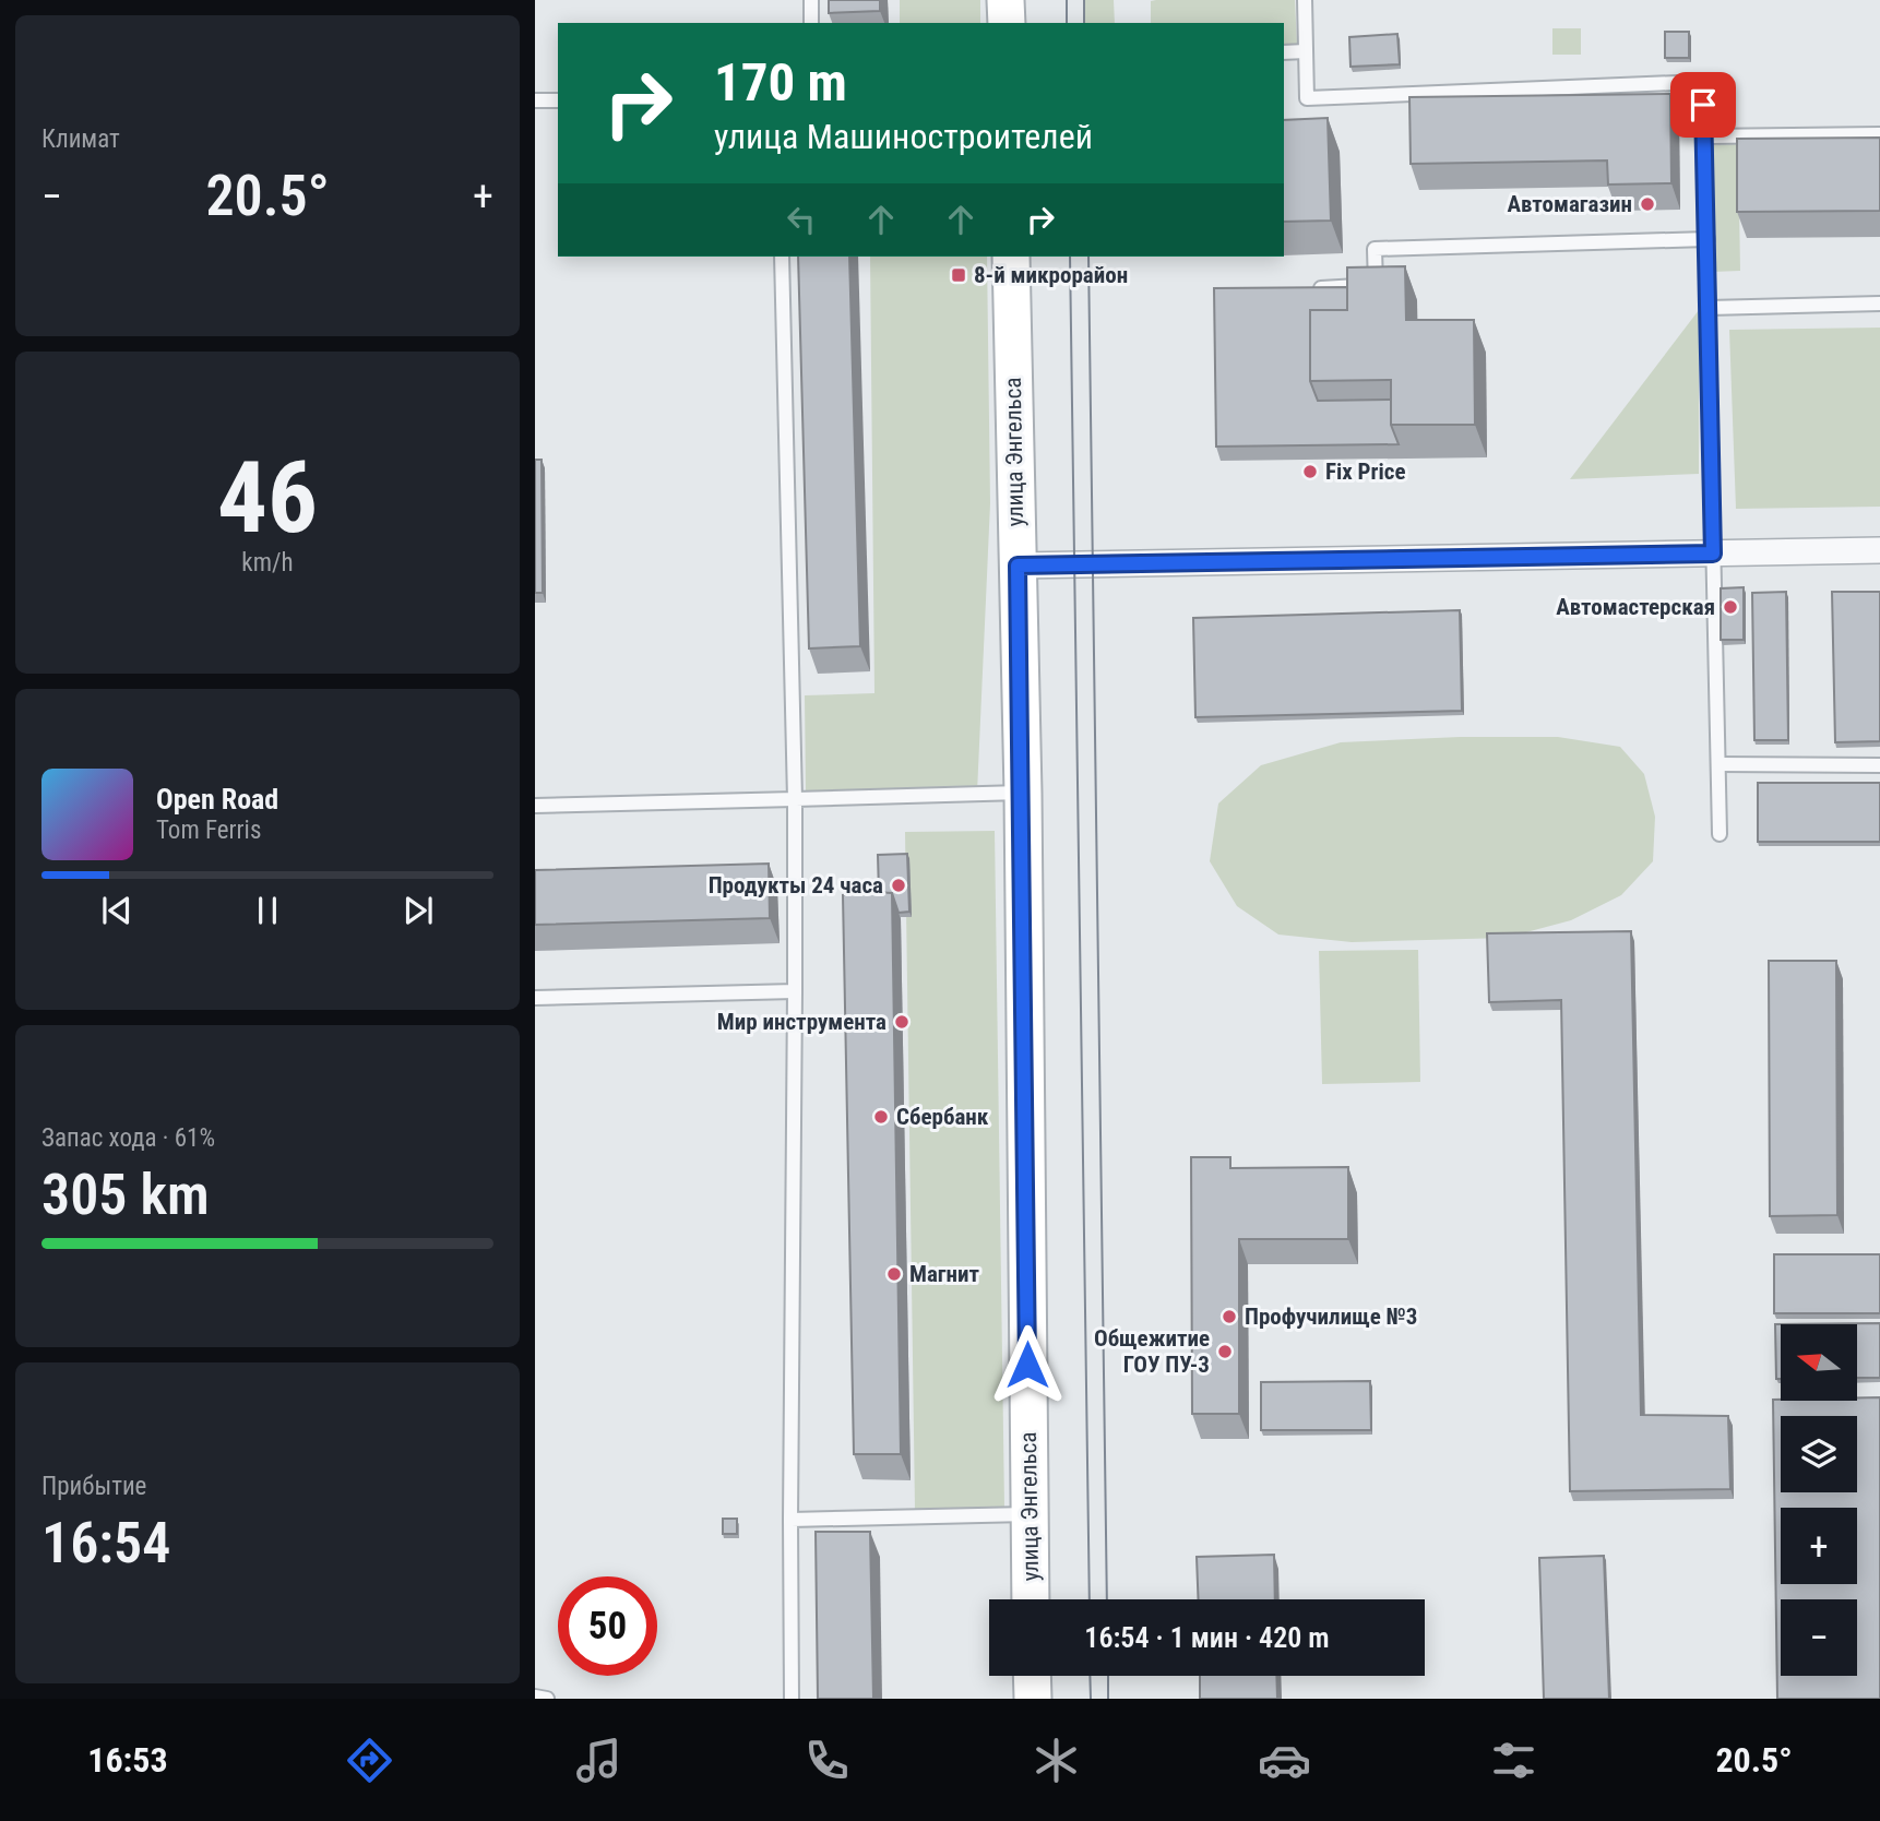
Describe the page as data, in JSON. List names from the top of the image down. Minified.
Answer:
{"streets":{"main road":["улица Энгельса"]},"places":{"other":["Автомагазин","Fix Price","Автомастерская","Продукты 24 часа","Мир инструмента","Сбербанк","Магнит","Профучилище №3","Общежитие ГОУ ПУ-3"],"transit":["8-й микрорайон"]},"north":"left","page":{"tile":["Климат",["46","km/h"],["Запас хода · 61%","305 km"],["Прибытие","16:54"]],"turn":["170 m","улица Машиностроителей"],"heat":["−","20.5°","+"],"song":["Open Road","Tom Ferris"],"map_buttons":["+","−"],"limit":"50","trip":"16:54 · 1 мин · 420 m","tabs":["16:53","20.5°"]}}
